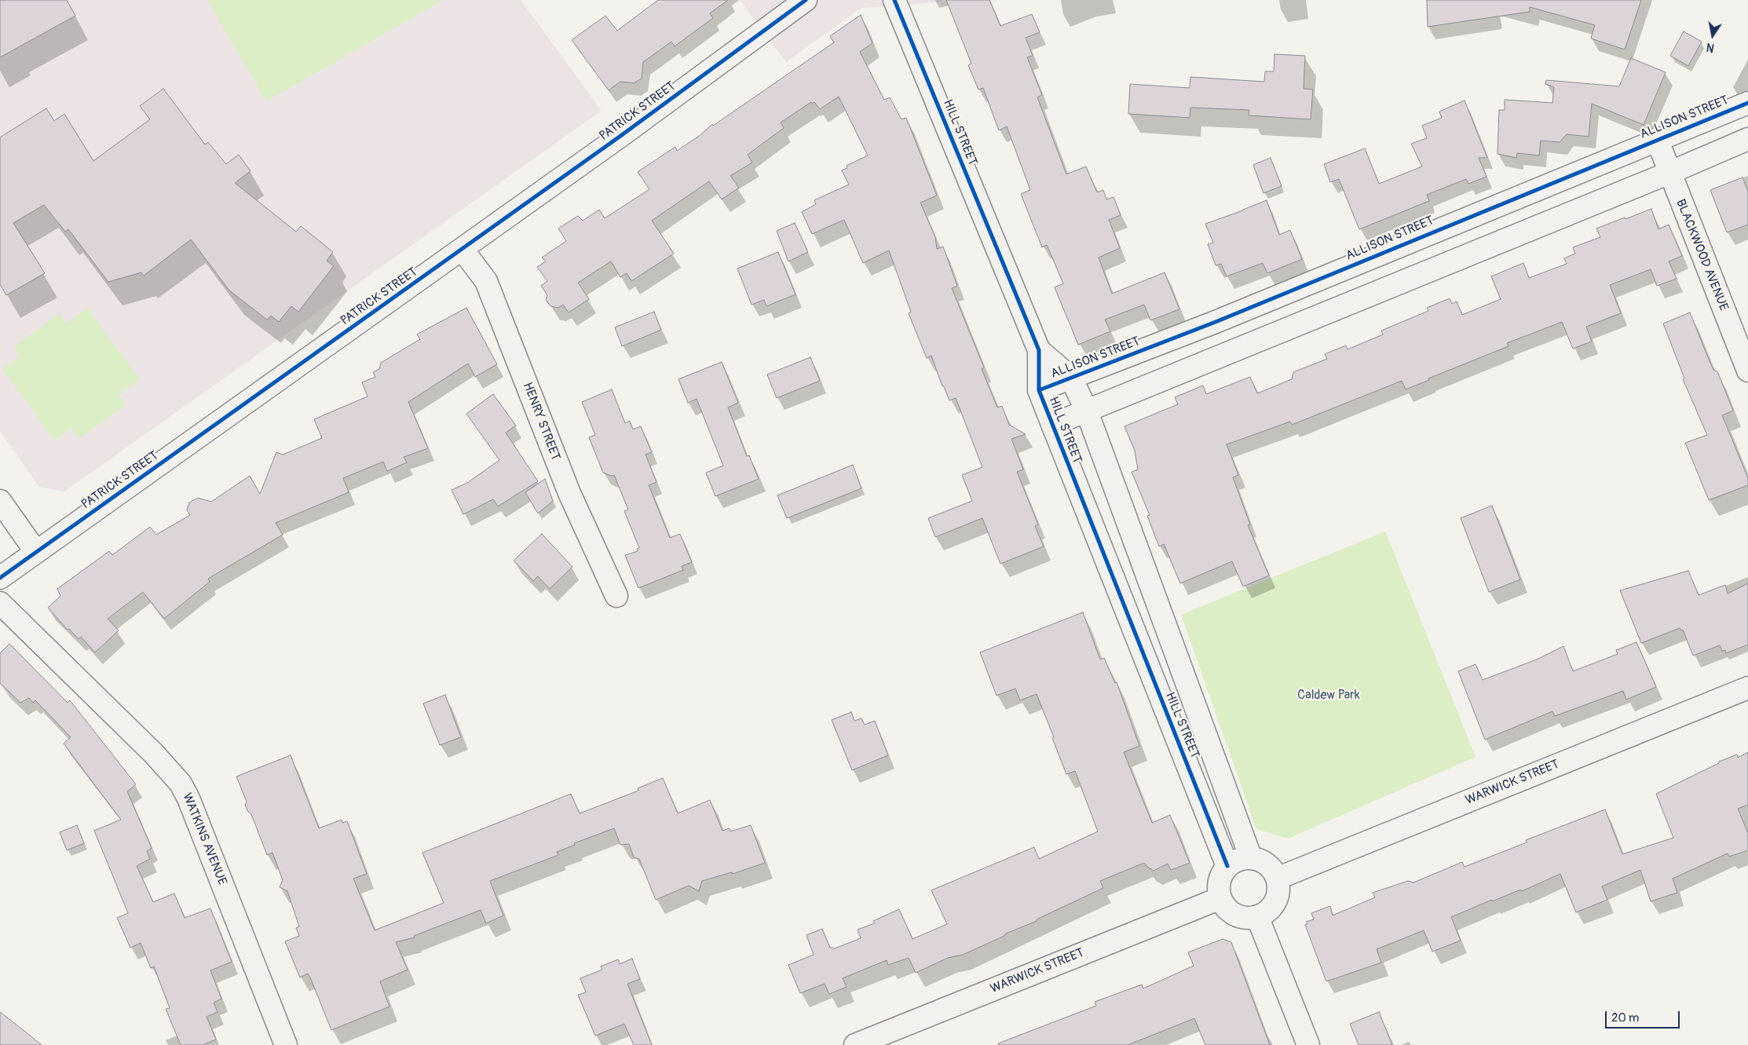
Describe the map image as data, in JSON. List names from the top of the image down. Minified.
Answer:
{"streets":{"street":["PATRICK STREET","ALLISON STREET","HILL STREET","BLACKWOOD AVENUE","HENRY STREET","WARWICK STREET","WATKINS AVENUE"]},"crossings":[["PATRICK STREET","HENRY STREET"],["ALLISON STREET","HILL STREET"],["ALLISON STREET","BLACKWOOD AVENUE"],["HILL STREET","WARWICK STREET"]],"parks":["Caldew Park"],"scale_bar":"20 m","north":"bottom"}
